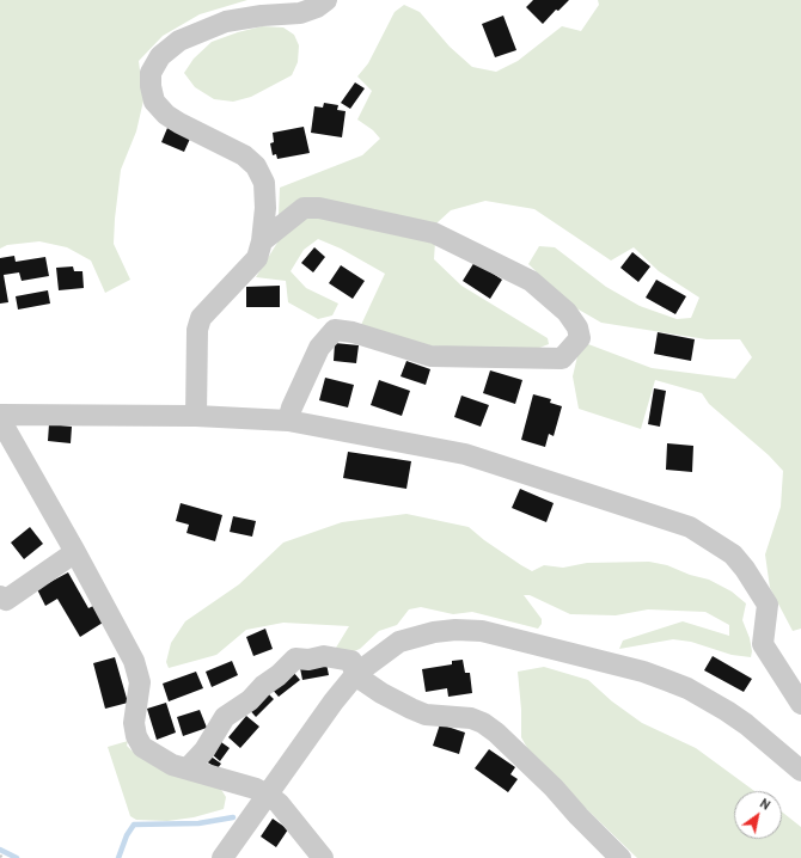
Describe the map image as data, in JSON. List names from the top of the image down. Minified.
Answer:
{"north":"top right"}
